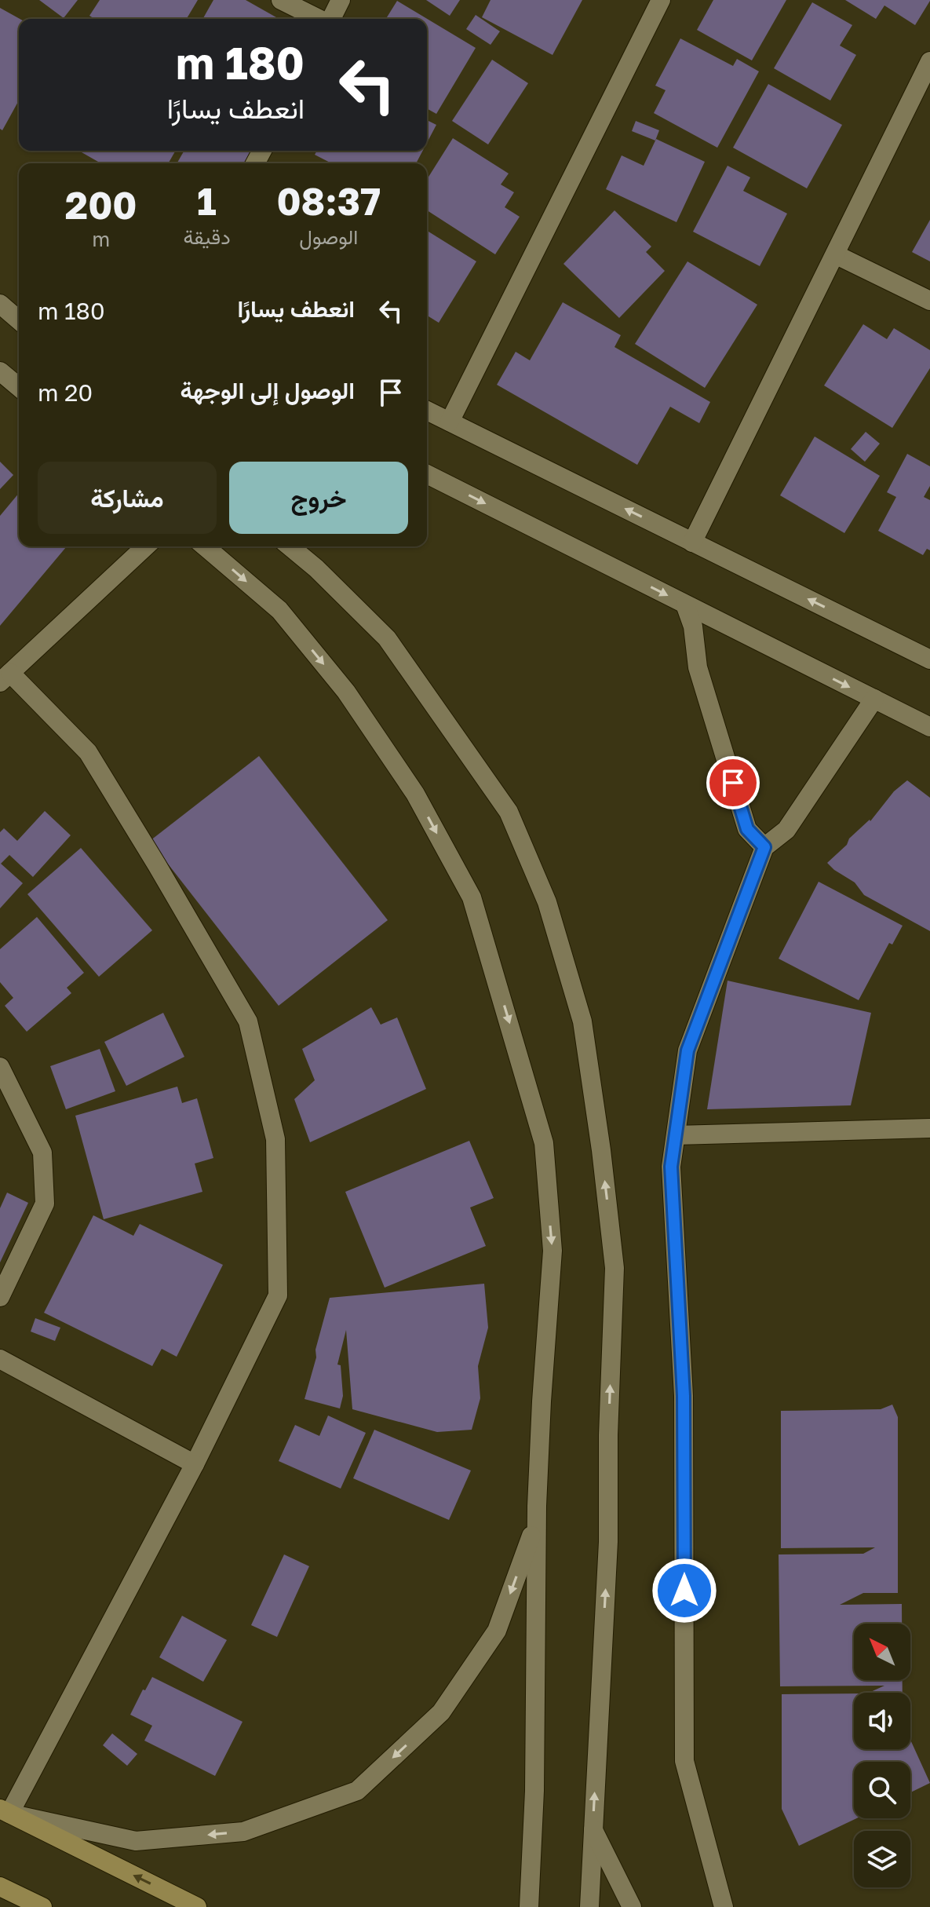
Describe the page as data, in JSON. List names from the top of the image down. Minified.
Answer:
{"north":"top left","page":{"turn":["180 m","انعطف يسارًا"],"eta":["08:37","الوصول","1","دقيقة","200","m"],"list":[{"name":"انعطف يسارًا","value":"180 m"},{"name":"الوصول إلى الوجهة","value":"20 m"}],"buttons":["خروج","مشاركة"]}}
